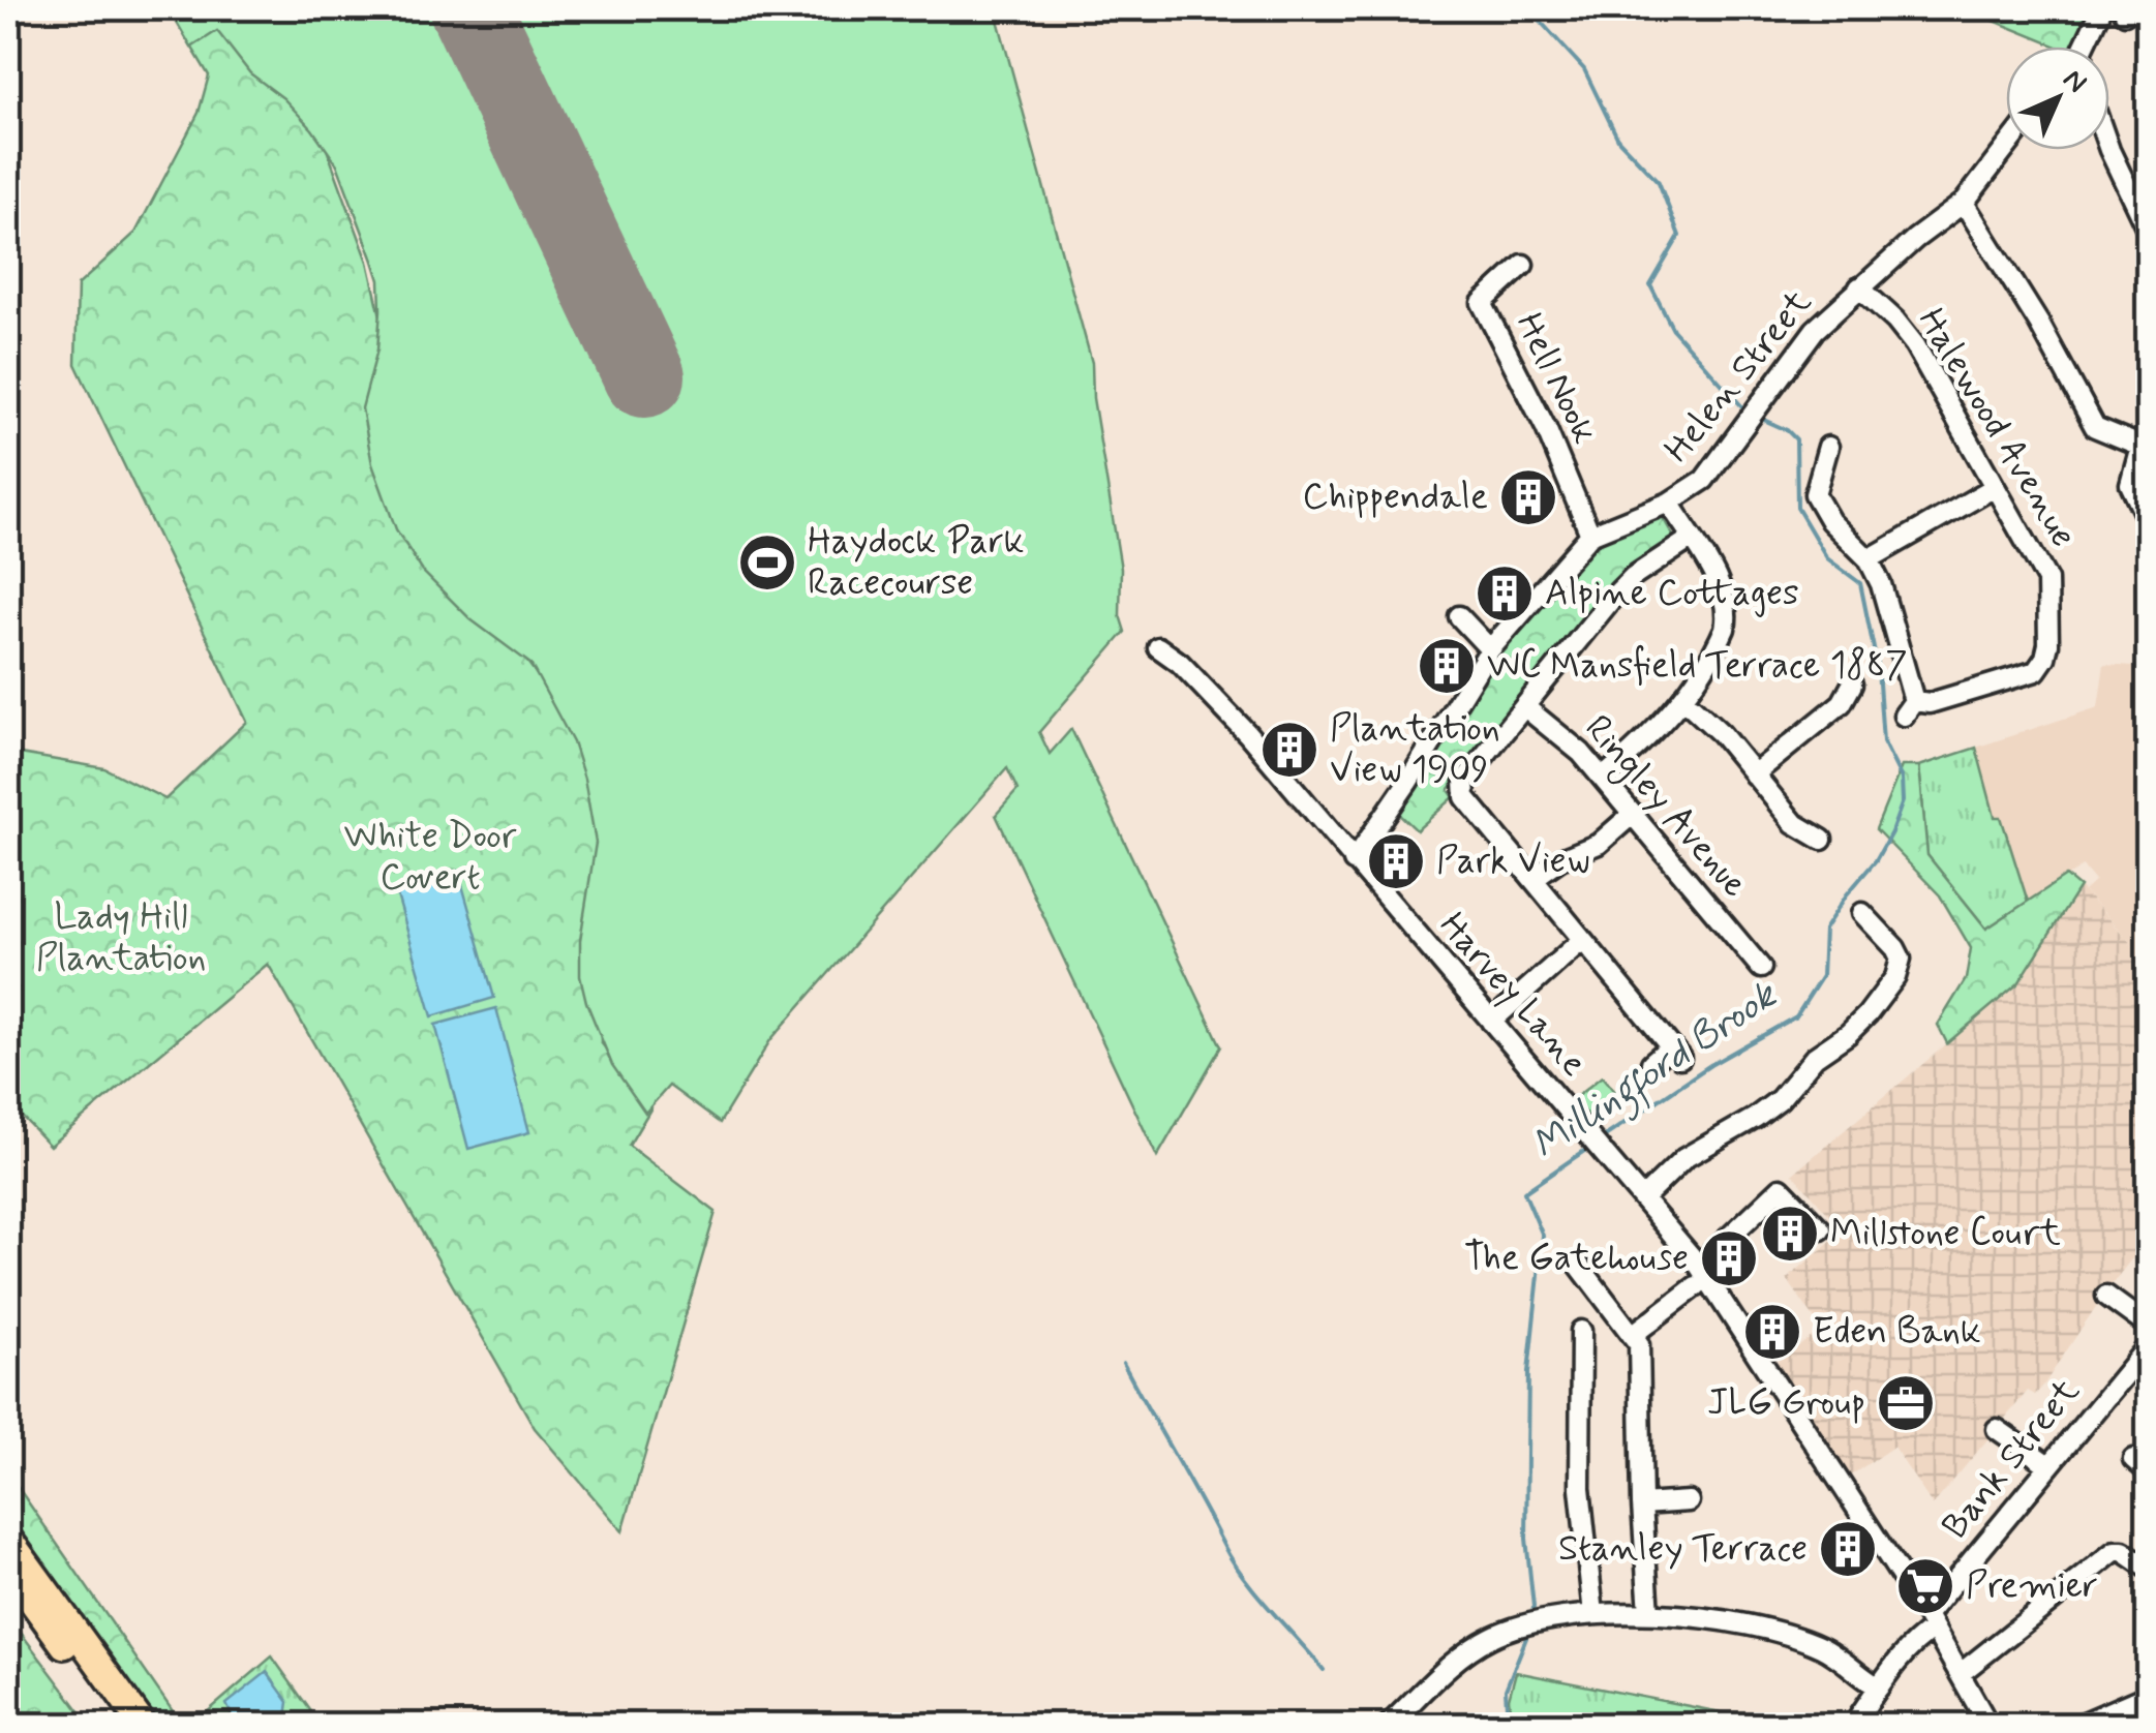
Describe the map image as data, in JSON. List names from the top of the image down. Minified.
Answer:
{"streets":{"street":["Helen Street","Hell Nook","Halewood Avenue","Ringley Avenue","Harvey Lane","Bank Street"]},"crossings":[["Helen Street","Hell Nook"],["Helen Street","Halewood Avenue"],["Helen Street","Harvey Lane"],["Harvey Lane","Bank Street"]],"water":["Millingford Brook"],"parks":["White Door Covert","Lady Hill Plantation"],"places":{"building":["Chippendale","Alpine Cottages","WC Mansfield Terrace 1887","Plantation View 1909","Park View","Millstone Court","The Gatehouse","Eden Bank","Stanley Terrace"],"sports":["Haydock Park Racecourse"],"office":["JLG Group"],"supermarket":["Premier"]},"north":"top right"}
